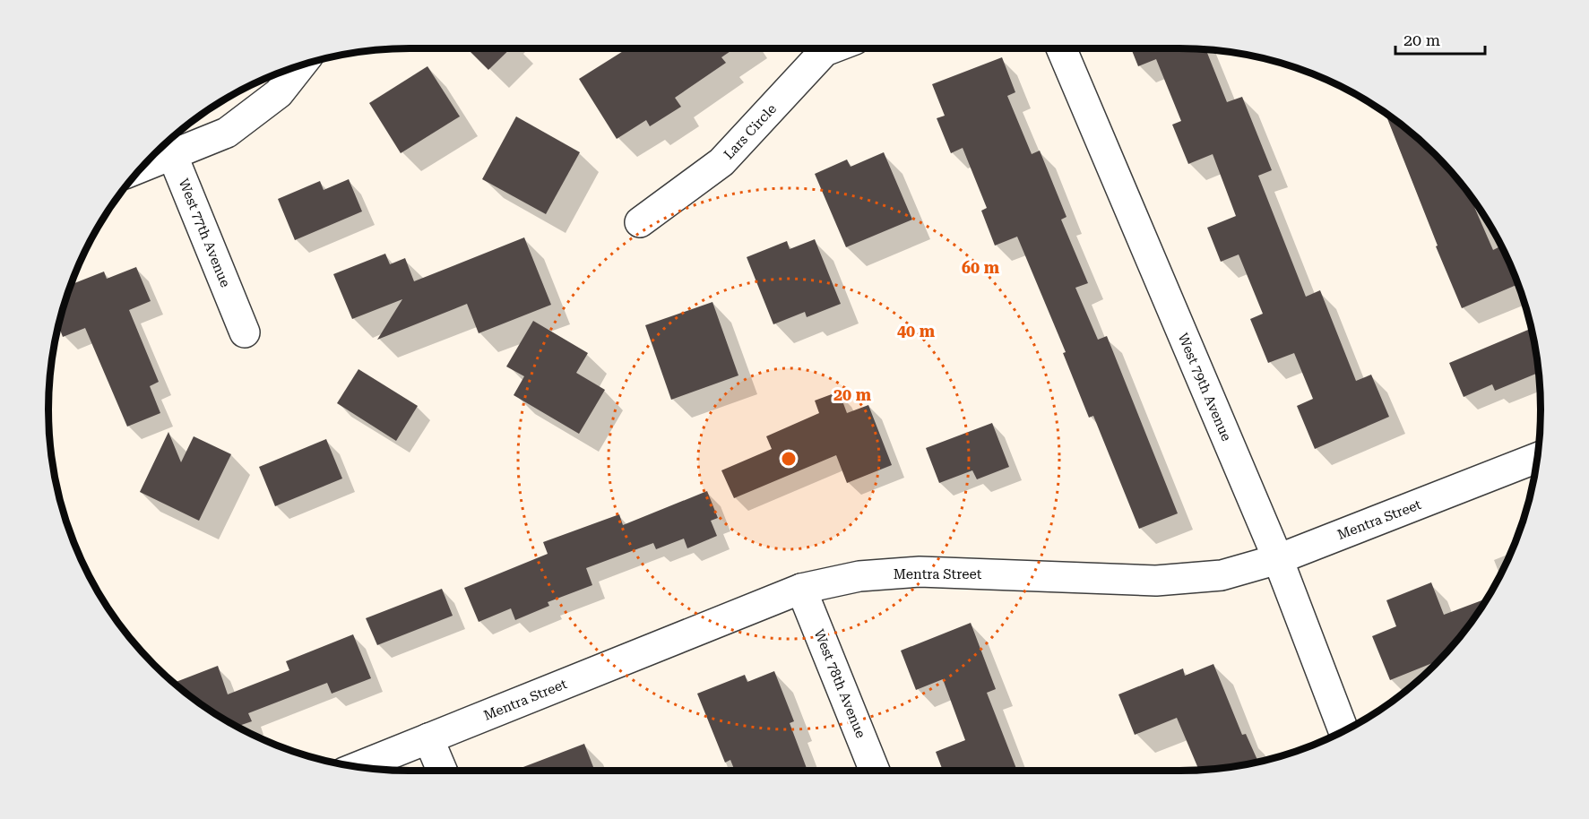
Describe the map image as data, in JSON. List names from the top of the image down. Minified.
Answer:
{"streets":{"street":["Lars Circle","West 77th Avenue","West 79th Avenue","Mentra Street","West 78th Avenue"]},"crossings":[["West 79th Avenue","Mentra Street"],["Mentra Street","West 78th Avenue"]],"scale_bar":"20 m","rings":["60 m","40 m","20 m"]}
